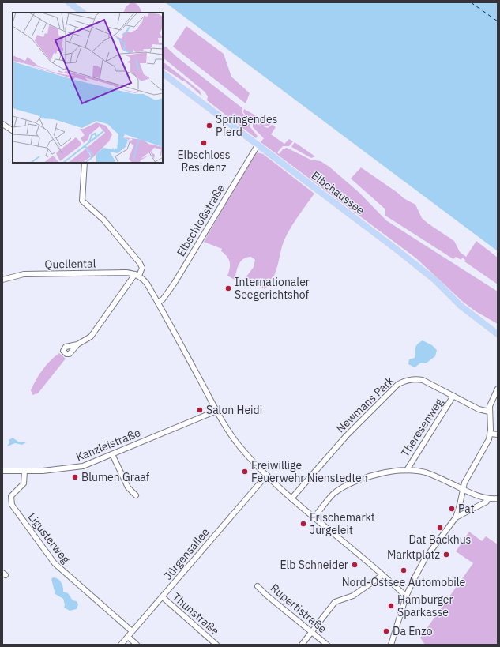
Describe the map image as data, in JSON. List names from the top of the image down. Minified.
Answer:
{"streets":{"main road":["Elbchaussee"],"street":["Elbschloßstraße","Quellental","Newmans Park","Theresenweg","Kanzleistraße","Ligusterweg","Jürgensallee","Rupertistraße","Thunstraße"]},"crossings":[["Elbchaussee","Elbschloßstraße"],["Newmans Park","Theresenweg"],["Kanzleistraße","Ligusterweg"],["Ligusterweg","Jürgensallee"],["Jürgensallee","Thunstraße"]],"places":["Springendes Pferd","Elbschloss Residenz","Internationaler Seegerichtshof","Salon Heidi","Freiwillige Feuerwehr Nienstedten","Blumen Graaf","Pat","Frischemarkt Jurgeleit","Dat Backhus","Marktplatz","Elb Schneider","Nord-Ostsee Automobile","Hamburger Sparkasse","Da Enzo"]}
